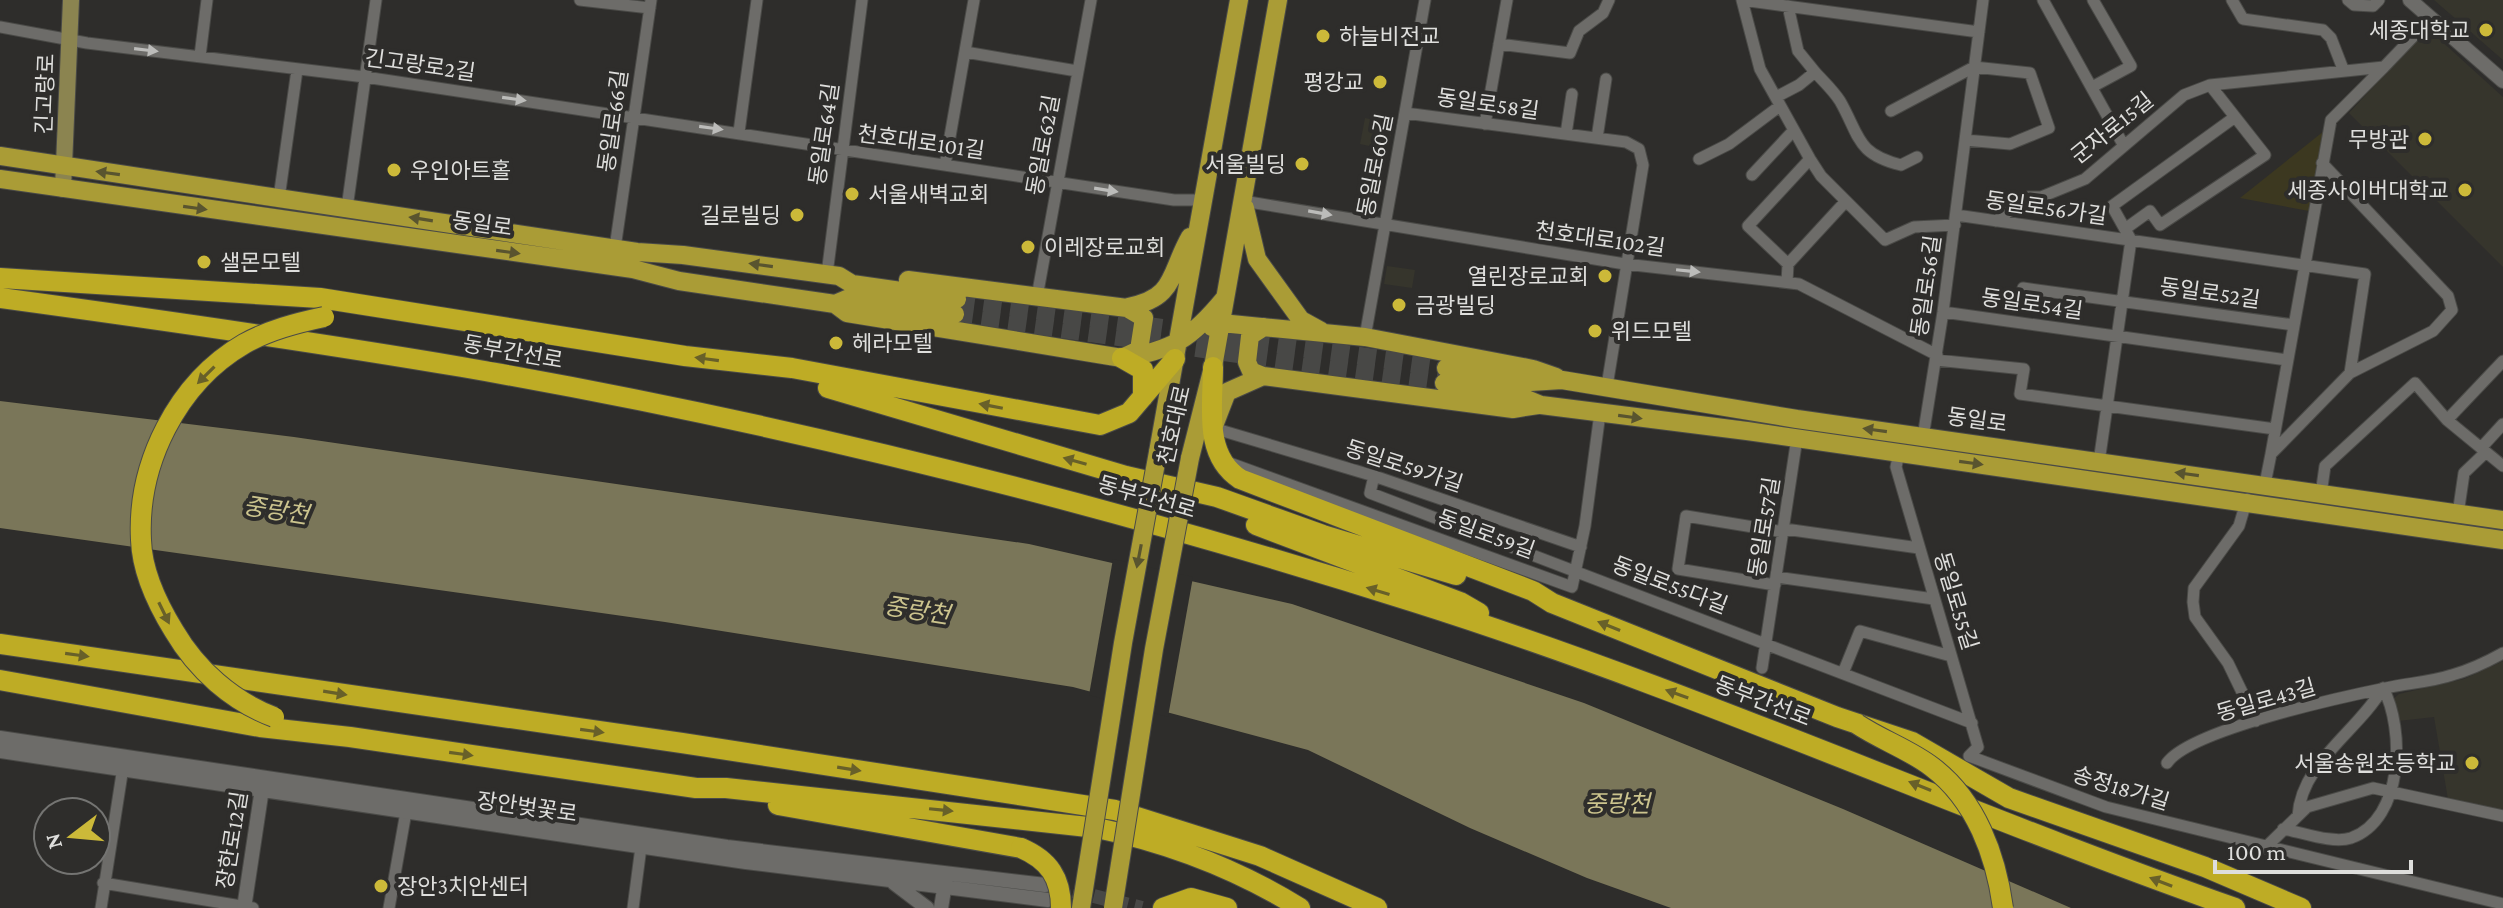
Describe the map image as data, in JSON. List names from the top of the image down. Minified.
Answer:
{"streets":{"highway":["동부간선로"],"main road":["긴고랑로","동일로","천호대로"],"street":["긴고랑로2길","동일로58길","동일로66길","군자로15길","동일로64길","천호대로101길","동일로62길","동일로60길","동일로56가길","천호대로102길","동일로56길","동일로52길","동일로54길","동일로59가길","동일로57길","동일로59길","동일로55다길","동일로55길","동일로43길","송정18가길","장안벚꽃로","장한로12길"]},"crossings":[["긴고랑로2길","긴고랑로"],["긴고랑로2길","동일로66길"],["긴고랑로2길","천호대로101길"],["긴고랑로","동일로"],["동일로58길","동일로60길"],["동일로58길","동일로"],["동일로58길","천호대로102길"],["동일로66길","천호대로101길"],["동일로66길","동일로"],["군자로15길","동일로56가길"],["동일로64길","천호대로101길"],["동일로64길","동일로"],["천호대로101길","동일로62길"],["천호대로101길","천호대로"],["동일로60길","천호대로102길"],["동일로56가길","동일로56길"],["동일로","동일로56길"],["동일로","동일로57길"],["동일로","동일로55길"],["천호대로102길","동일로56길"],["천호대로102길","천호대로"],["동일로56길","동일로54길"],["동일로52길","동일로54길"],["동일로59가길","동일로55다길"],["동일로57길","동일로55다길"],["동일로59길","동일로55다길"],["동일로55다길","동일로55길"],["동일로55길","송정18가길"],["장안벚꽃로","장한로12길"]],"one_way":["긴고랑로2길","천호대로101길","천호대로102길"],"water":["중랑천"],"places":["세종대학교","하늘비전교","평강교","무방관","서울빌딩","우인아트홀","세종사이버대학교","서울새벽교회","길로빌딩","이레장로교회","샐몬모텔","열린장로교회","금광빌딩","위드모텔","헤라모텔","서울송원초등학교","장안3치안센터"],"scale_bar":"100 m","north":"left"}
